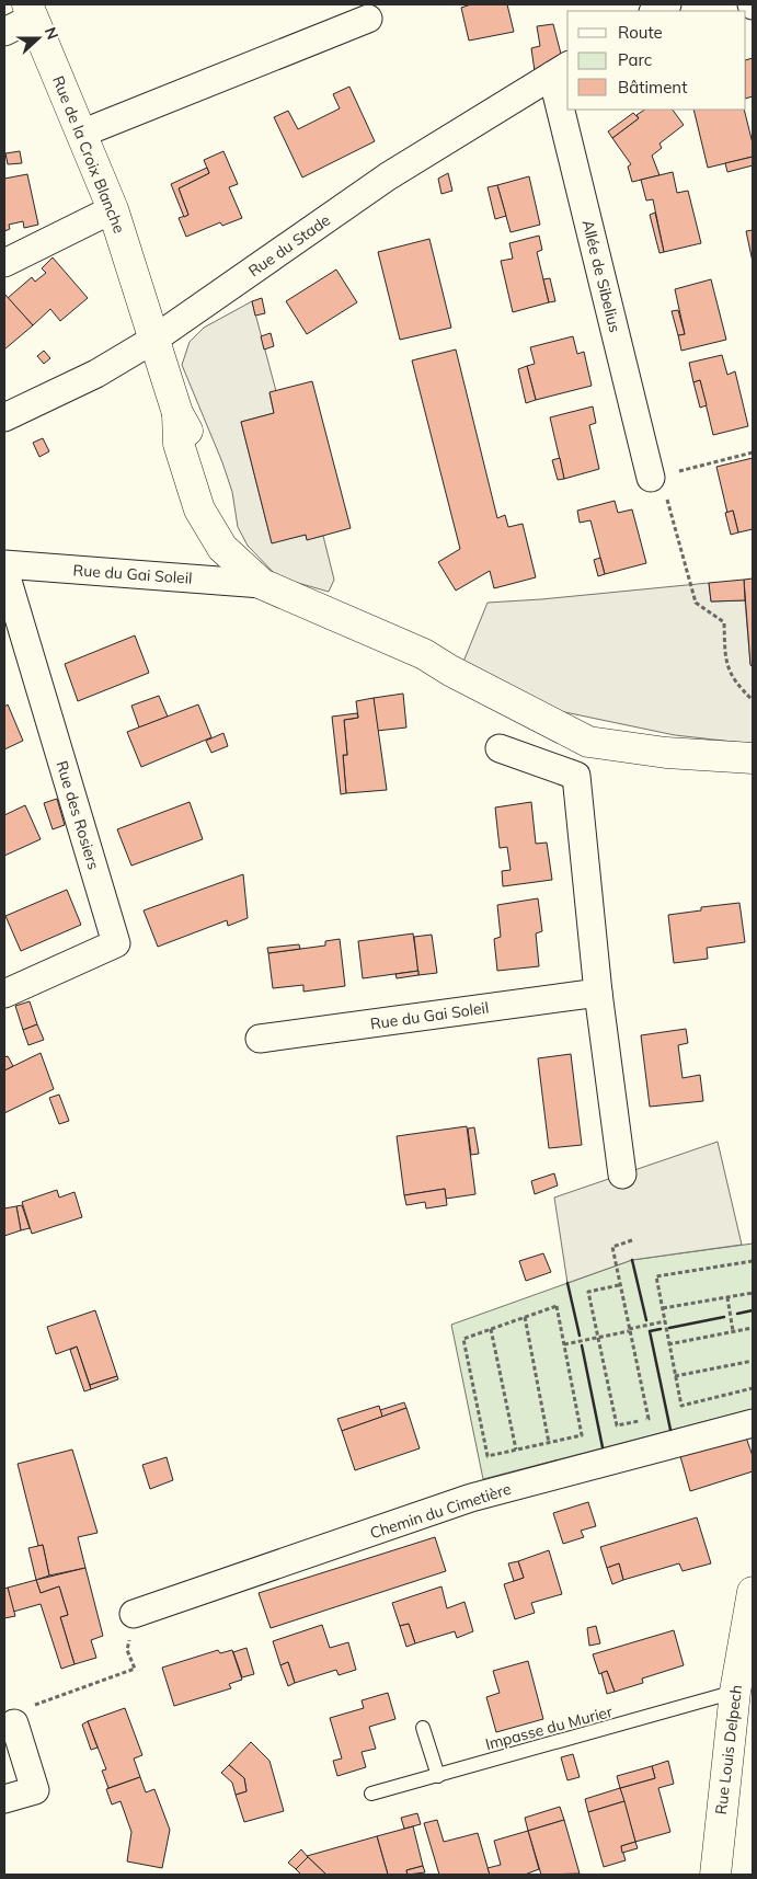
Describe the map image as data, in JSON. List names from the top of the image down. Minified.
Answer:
{"streets":{"street":["Rue de la Croix Blanche","Rue du Stade","Allée de Sibelius","Rue du Gai Soleil","Rue des Rosiers","Chemin du Cimetière","Rue Louis Delpech"],"lane":["Impasse du Murier"]},"crossings":[["Rue de la Croix Blanche","Rue du Stade"],["Rue de la Croix Blanche","Rue du Gai Soleil"],["Rue du Stade","Allée de Sibelius"],["Impasse du Murier","Rue Louis Delpech"]],"legend":["Route","Parc","Bâtiment"],"north":"right"}
